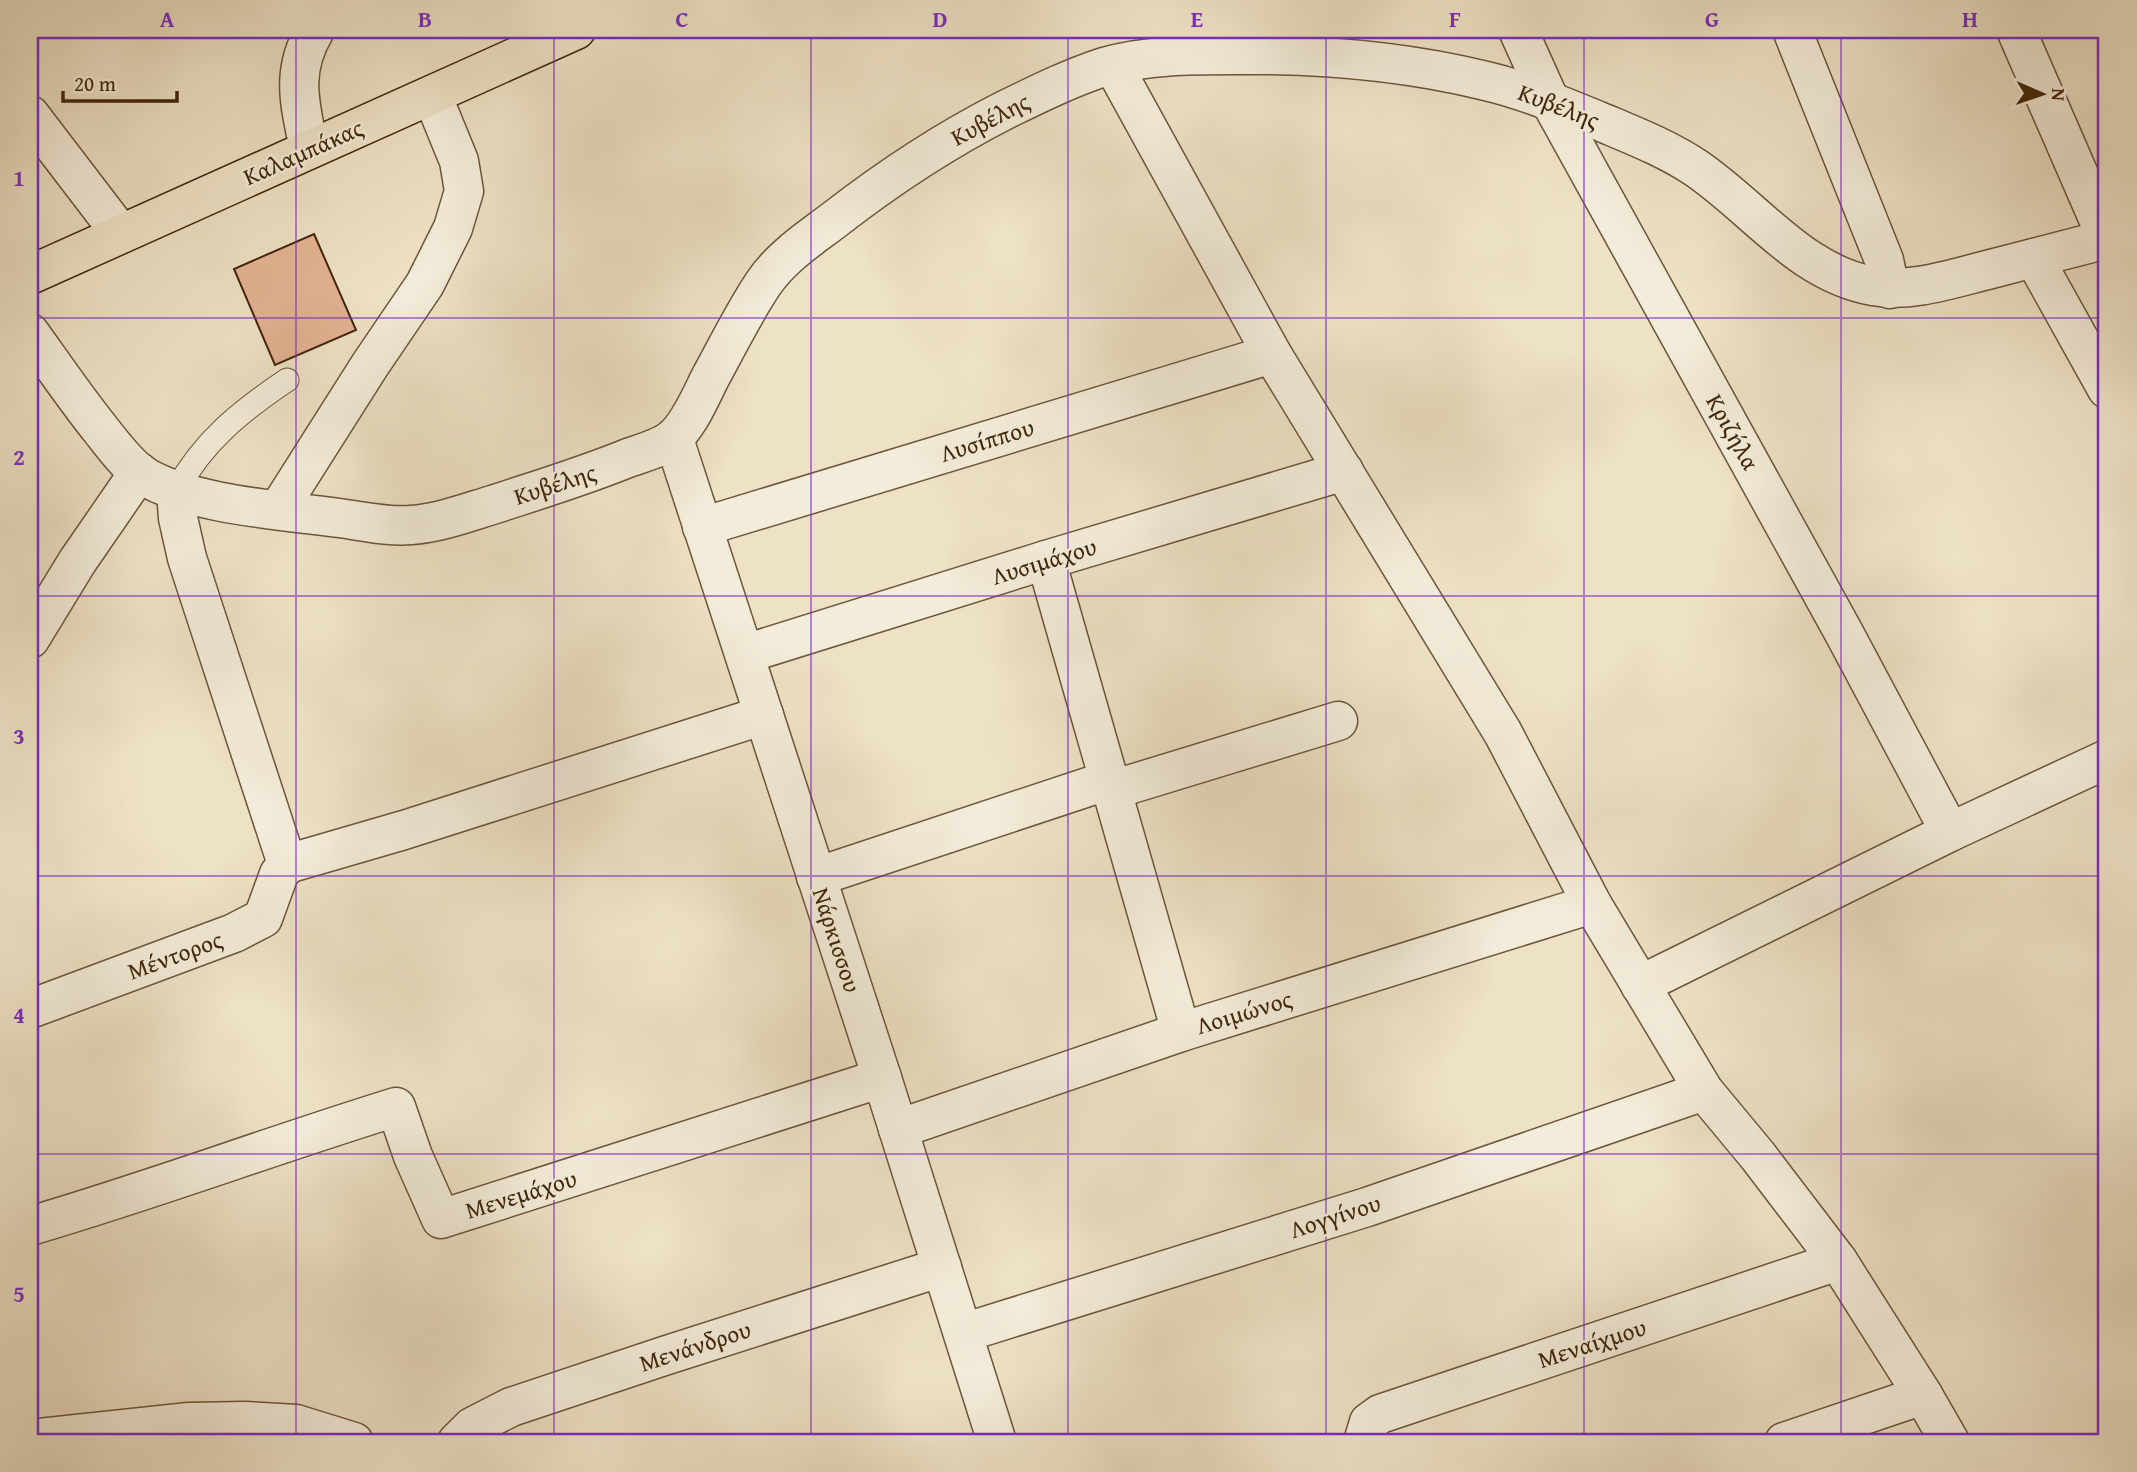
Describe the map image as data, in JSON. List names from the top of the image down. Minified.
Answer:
{"streets":{"main road":["Καλαμπάκας"],"street":["Κυβέλης","Κριζήλα","Λυσίππου","Λυσιμάχου","Νάρκισσου","Μέντορος","Λοιμώνος","Μενεμάχου","Λογγίνου","Μεναίχμου","Μενάνδρου"]},"crossings":[["Κυβέλης","Κριζήλα"],["Κυβέλης","Νάρκισσου"],["Λυσίππου","Νάρκισσου"],["Λυσιμάχου","Νάρκισσου"],["Νάρκισσου","Λοιμώνος"],["Νάρκισσου","Μενεμάχου"],["Νάρκισσου","Λογγίνου"],["Νάρκισσου","Μενάνδρου"]],"scale_bar":"20 m","north":"right","grid":{"columns":["A","B","C","D","E","F","G","H"],"rows":["1","2","3","4","5"]}}
